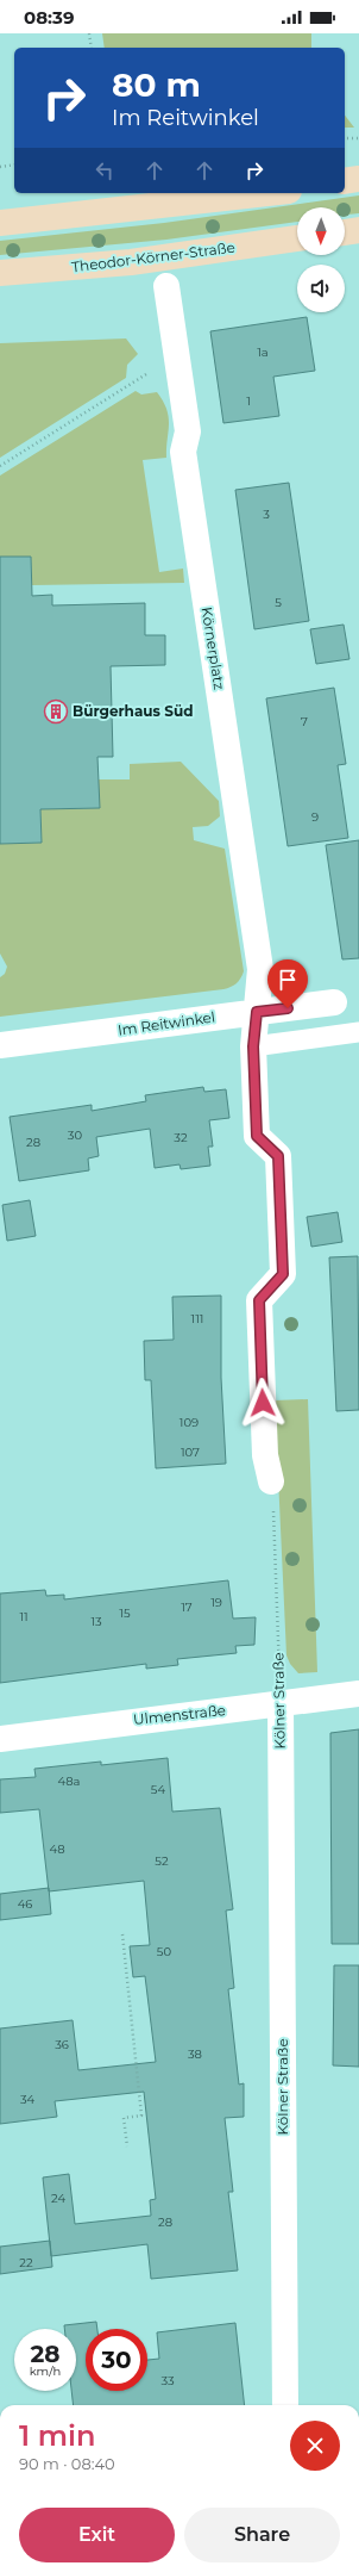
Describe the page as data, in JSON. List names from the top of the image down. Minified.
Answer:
{"streets":{"main road":["Theodor-Körner-Straße"],"street":["Körnerplatz","Im Reitwinkel","Kölner Straße","Ulmenstraße"]},"crossings":[["Körnerplatz","Im Reitwinkel"],["Kölner Straße","Ulmenstraße"]],"places":{"building":["Bürgerhaus Süd"]},"house_numbers":["1a","1","3","5","7","9","30","32","28","111","109","107","19","17","15","11","13","48a","54","48","52","46","50","36","38","34","24","28","22","33"],"north":"bottom","page":{"status":"08:39","turn":["80 m","Im Reitwinkel"],"speed":"28 km/h","limit":"30","heading":["1 min","90 m · 08:40"],"buttons":["Exit","Share"]}}
